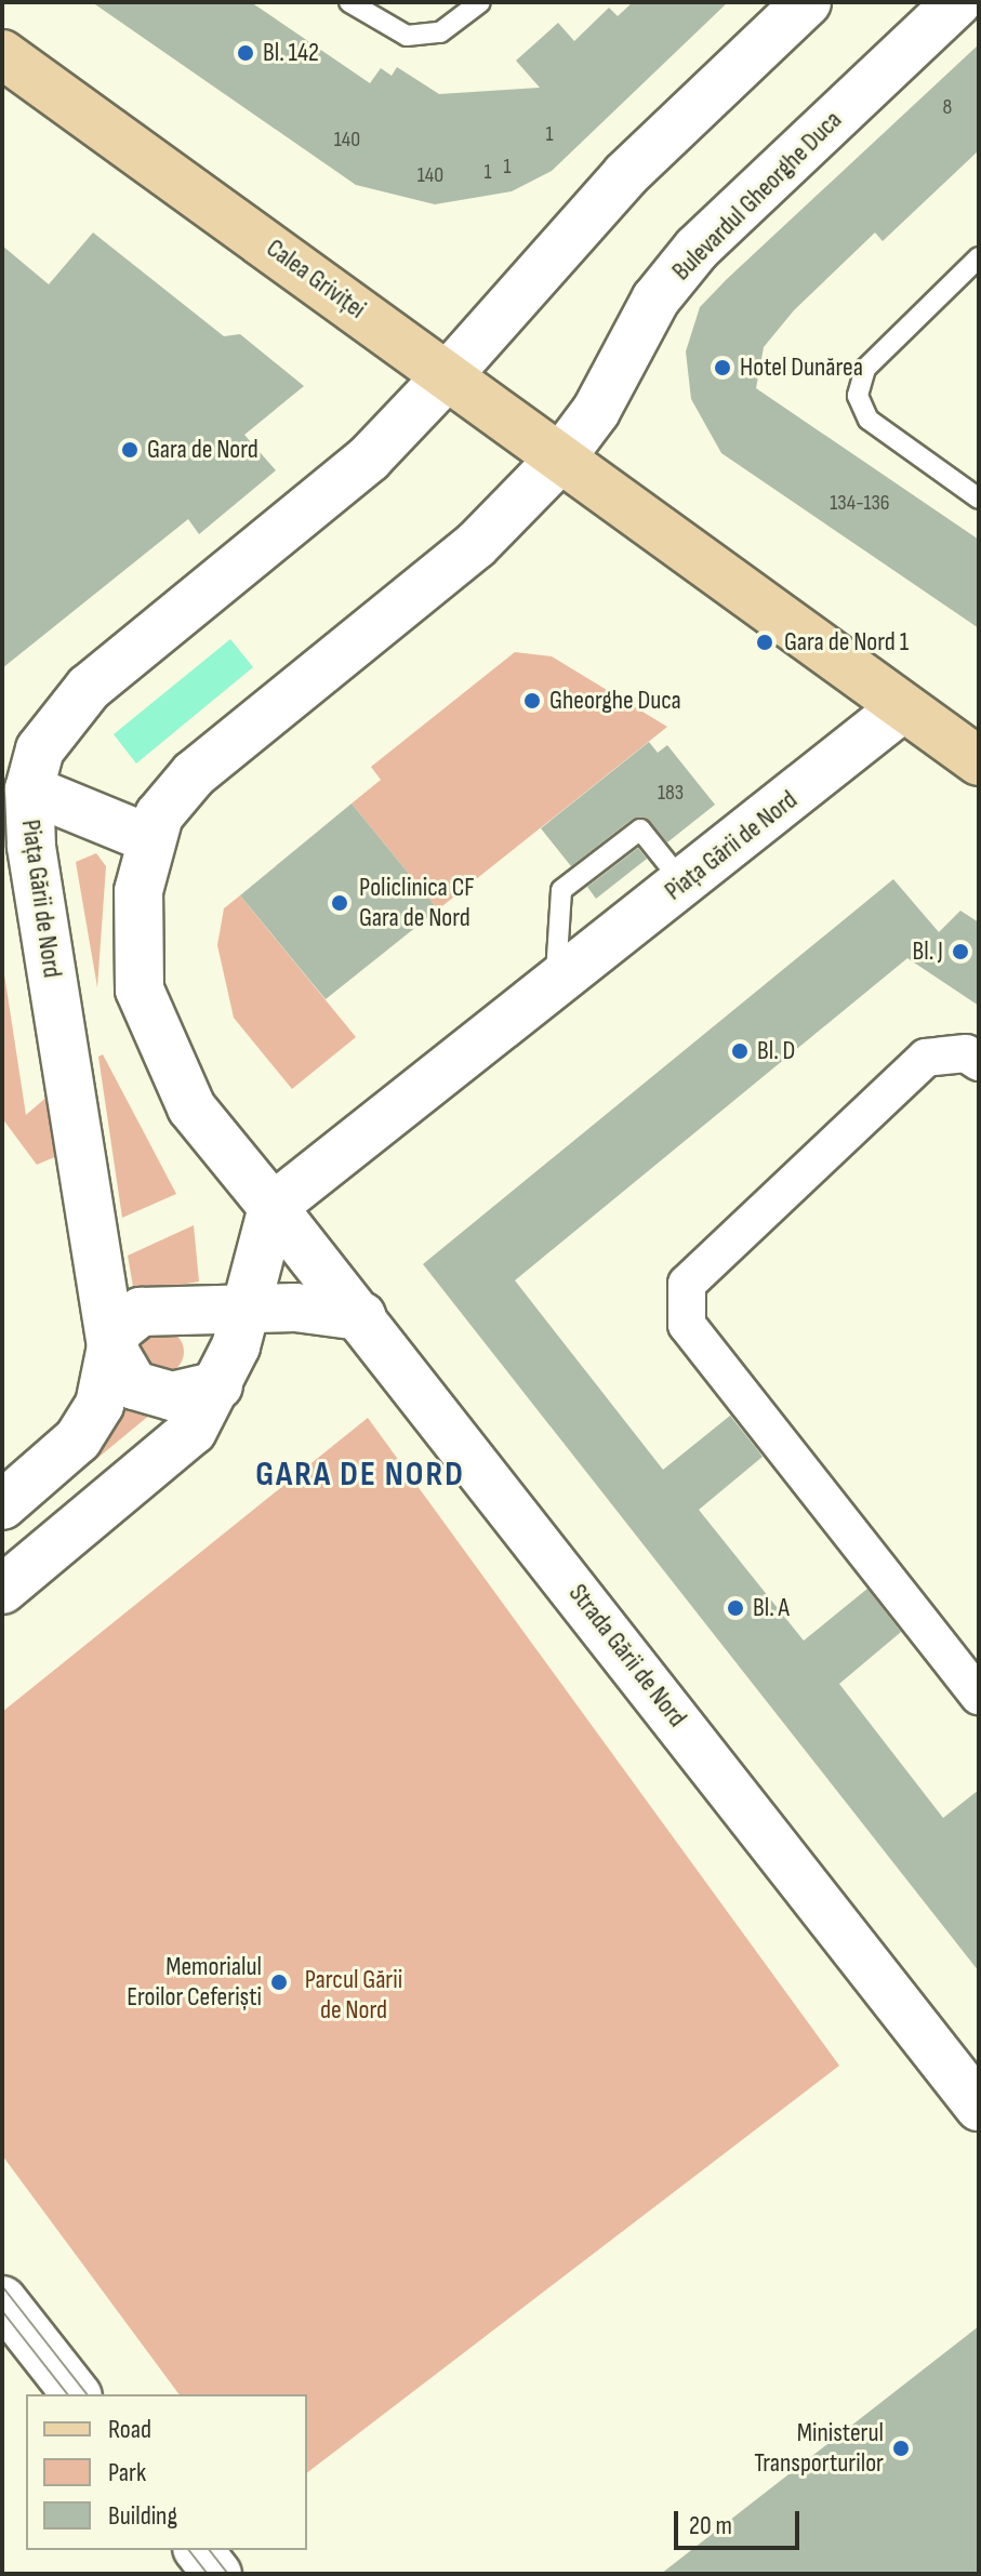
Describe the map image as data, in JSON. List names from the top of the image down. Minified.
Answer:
{"streets":{"main road":["Bulevardul Gheorghe Duca","Calea Griviței","Piața Gării de Nord","Strada Gării de Nord"]},"crossings":[["Bulevardul Gheorghe Duca","Calea Griviței"],["Calea Griviței","Piața Gării de Nord"],["Piața Gării de Nord","Strada Gării de Nord"]],"districts":["GARA DE NORD"],"parks":["Parcul Gării de Nord"],"places":["Bl. 142","Hotel Dunărea","Gara de Nord","Gara de Nord 1","Gheorghe Duca","Policlinica CF Gara de Nord","Bl. J","Bl. D","Bl. A","Memorialul Eroilor Ceferiști","Ministerul Transporturilor"],"house_numbers":["8","1","140","1","1","140","134-136","183"],"legend":["Road","Park","Building"],"scale_bar":"20 m"}
